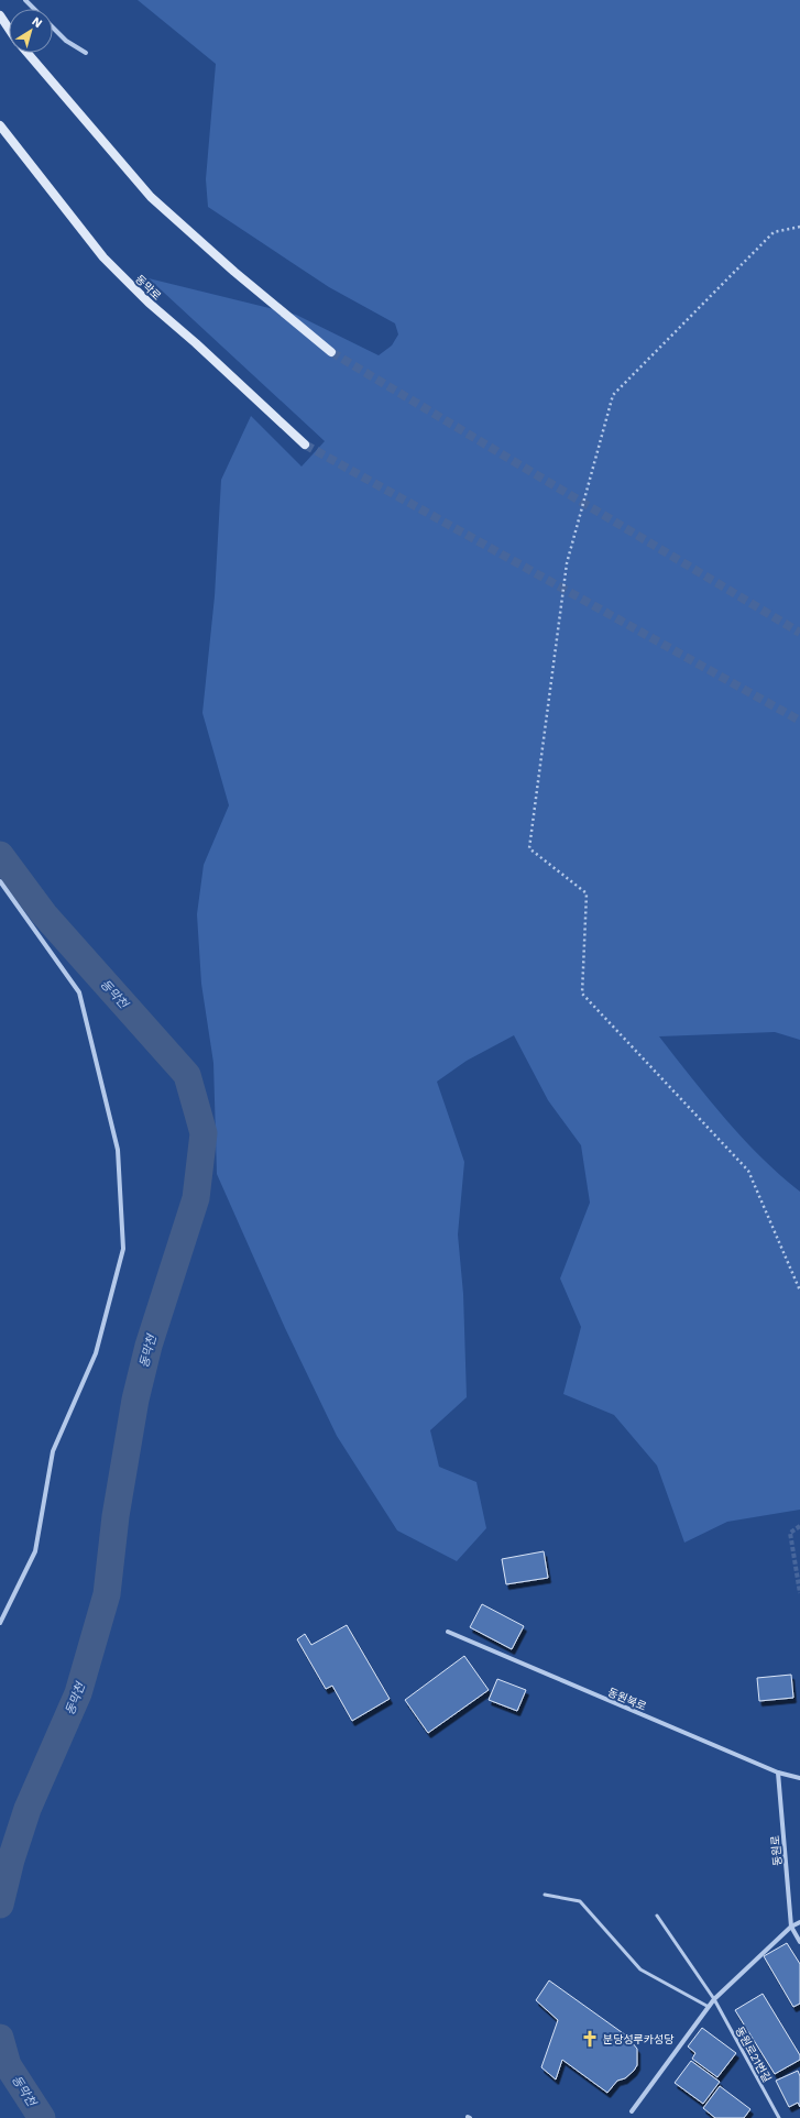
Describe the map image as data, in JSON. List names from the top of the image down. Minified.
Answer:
{"streets":{"main road":["동막로"],"street":["동원북로","동원로"],"lane":["동원로21번길"]},"crossings":[["동원북로","동원로"]],"water":["동막천"],"places":{"church":["분당성루카성당"]},"north":"top right"}
